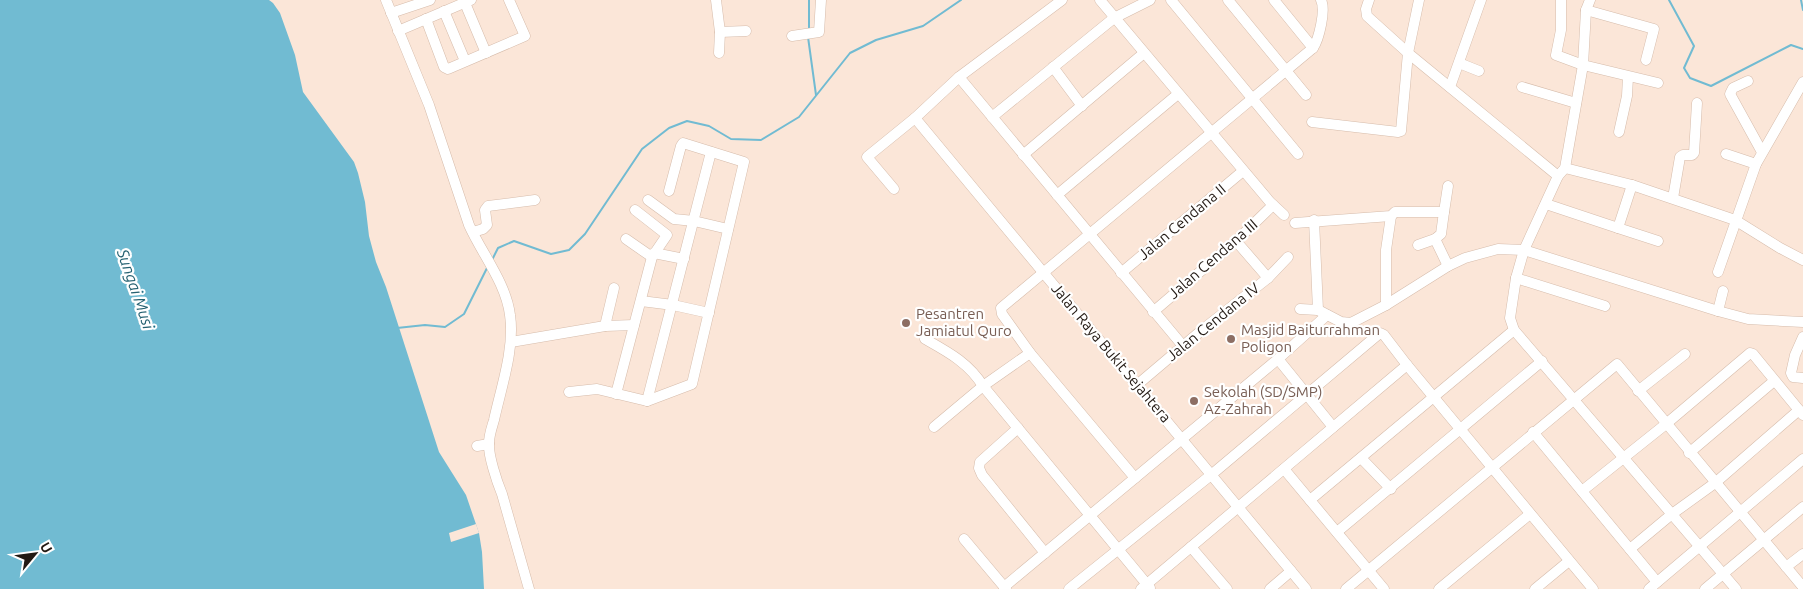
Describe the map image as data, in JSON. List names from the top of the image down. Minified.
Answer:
{"streets":{"street":["Jalan Cendana II","Jalan Cendana III","Jalan Cendana IV","Jalan Raya Bukit Sejahtera"]},"crossings":[["Jalan Cendana IV","Jalan Raya Bukit Sejahtera"]],"water":["Sungai Musi"],"places":["Pesantren Jamiatul Quro","Masjid Baiturrahman Poligon","Sekolah (SD/SMP) Az-Zahrah"],"north":"top right"}
